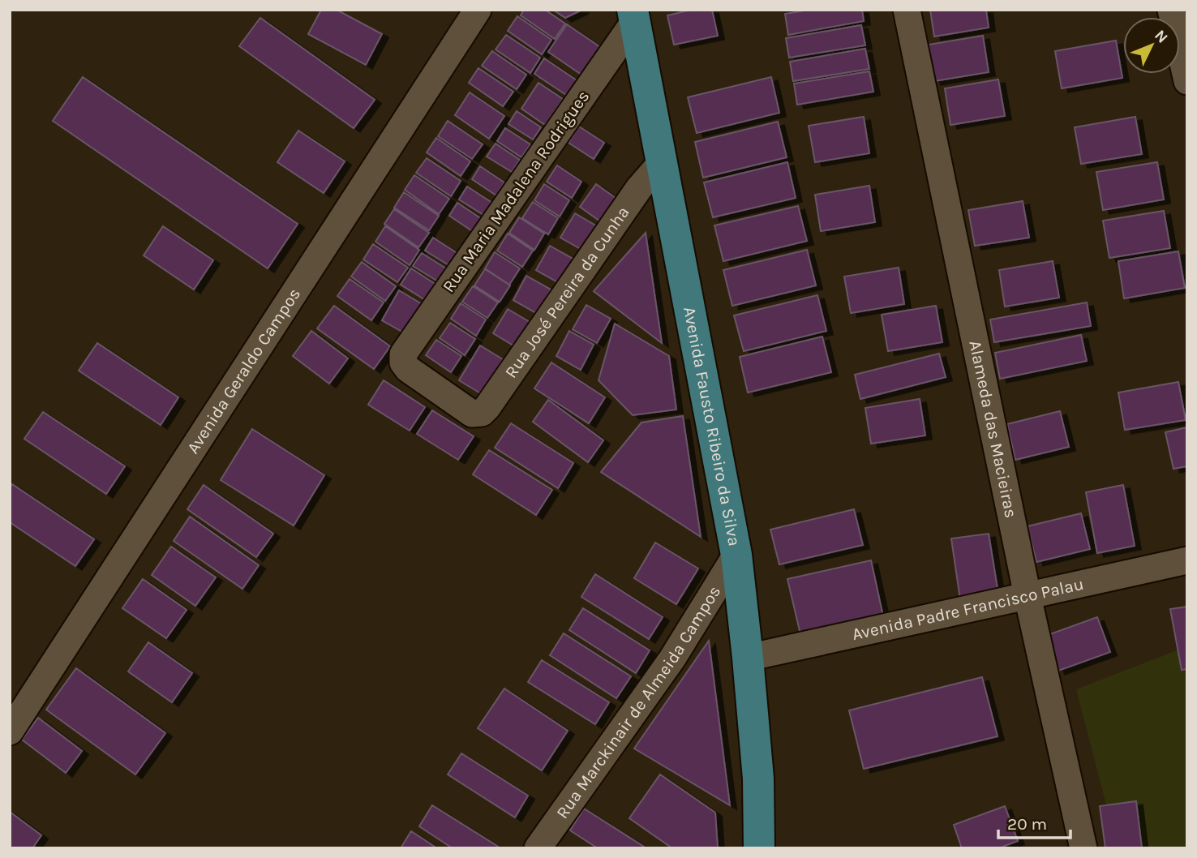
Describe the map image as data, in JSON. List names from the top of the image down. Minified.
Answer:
{"streets":{"main road":["Avenida Fausto Ribeiro da Silva"],"street":["Rua Maria Madalena Rodrigues","Rua José Pereira da Cunha","Avenida Geraldo Campos","Alameda das Macieiras","Avenida Padre Francisco Palau","Rua Marckinair de Almeida Campos"]},"crossings":[["Rua Maria Madalena Rodrigues","Rua José Pereira da Cunha"],["Rua Maria Madalena Rodrigues","Avenida Fausto Ribeiro da Silva"],["Rua José Pereira da Cunha","Avenida Fausto Ribeiro da Silva"],["Avenida Fausto Ribeiro da Silva","Avenida Padre Francisco Palau"],["Avenida Fausto Ribeiro da Silva","Rua Marckinair de Almeida Campos"],["Alameda das Macieiras","Avenida Padre Francisco Palau"]],"scale_bar":"20 m","north":"top right"}
